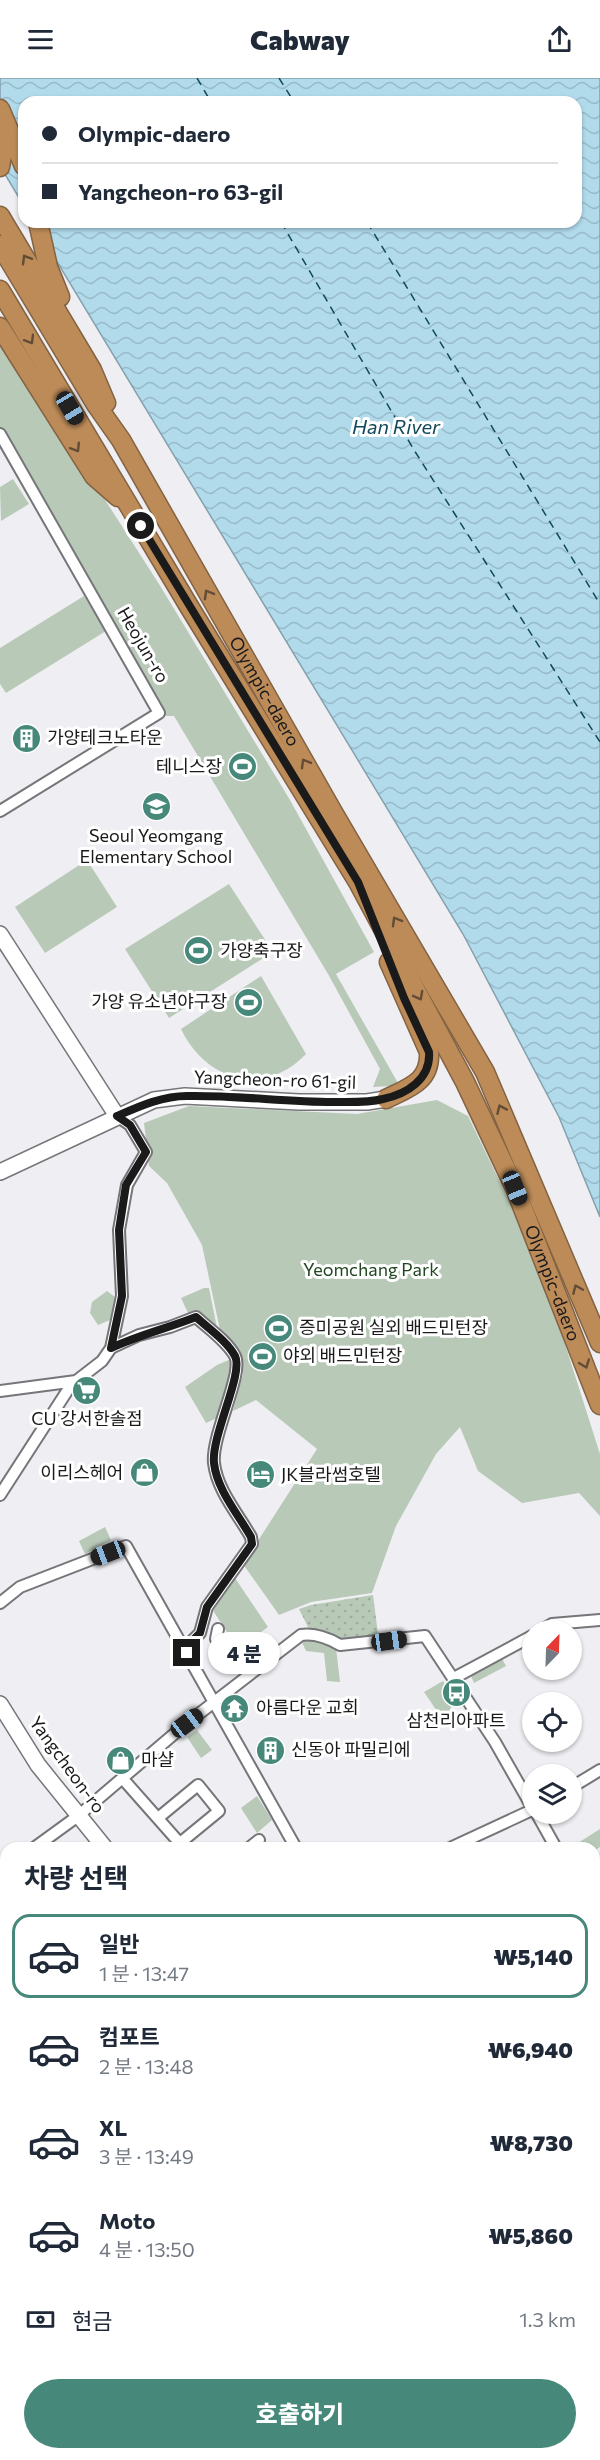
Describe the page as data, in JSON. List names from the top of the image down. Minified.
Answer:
{"streets":{"highway":["Olympic-daero"],"main road":["Yangcheon-ro 61-gil","Yangcheon-ro"],"street":["Heojun-ro"]},"water":["Han River"],"parks":["Yeomchang Park"],"places":{"building":["가양테크노타운","신동아 파밀리에"],"sports":["테니스장","가양축구장","가양 유소년야구장","증미공원 실외 배드민턴장","야외 배드민턴장"],"school or university":["Seoul Yeomgang Elementary School"],"supermarket":["CU 강서한솔점"],"shop":["이리스헤어","마샬"],"hotel":["JK블라썸호텔"],"bus stop":["삼천리아파트"],"temple":["아름다운 교회"]},"north":"top right","page":{"header":"Cabway","banner":["Olympic-daero","Yangcheon-ro 63-gil"],"bubble":"4 분","heading":"차량 선택","list":[{"name":"일반","note":"1 분 · 13:47","value":"₩5,140"},{"name":"컴포트","note":"2 분 · 13:48","value":"₩6,940"},{"name":"XL","note":"3 분 · 13:49","value":"₩8,730"},{"name":"Moto","note":"4 분 · 13:50","value":"₩5,860"}],"pay":["현금","1.3 km"],"buttons":"호출하기"}}
